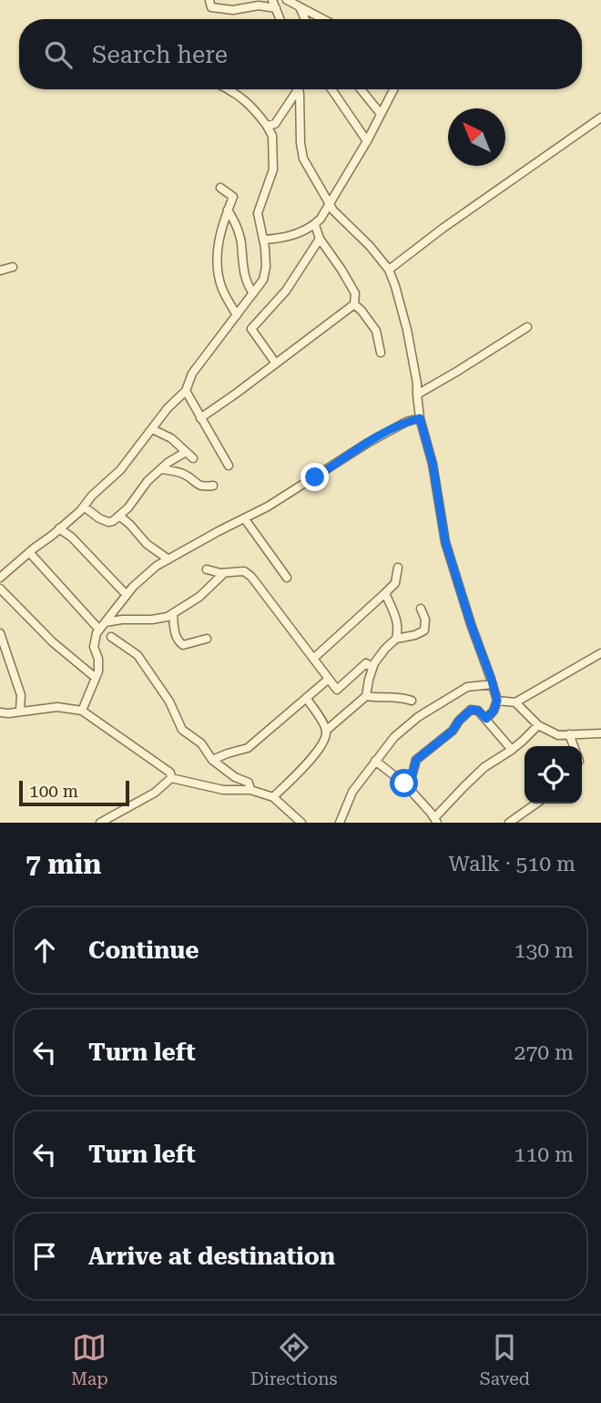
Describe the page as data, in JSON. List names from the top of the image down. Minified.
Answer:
{"scale_bar":"100 m","north":"top left","page":{"search":"Search here","scale":"100 m","heading":["7 min","Walk · 510 m"],"list":[["Continue","130 m"],["Turn left","270 m"],["Turn left","110 m"],"Arrive at destination"],"nav":["Map","Directions","Saved"]}}
